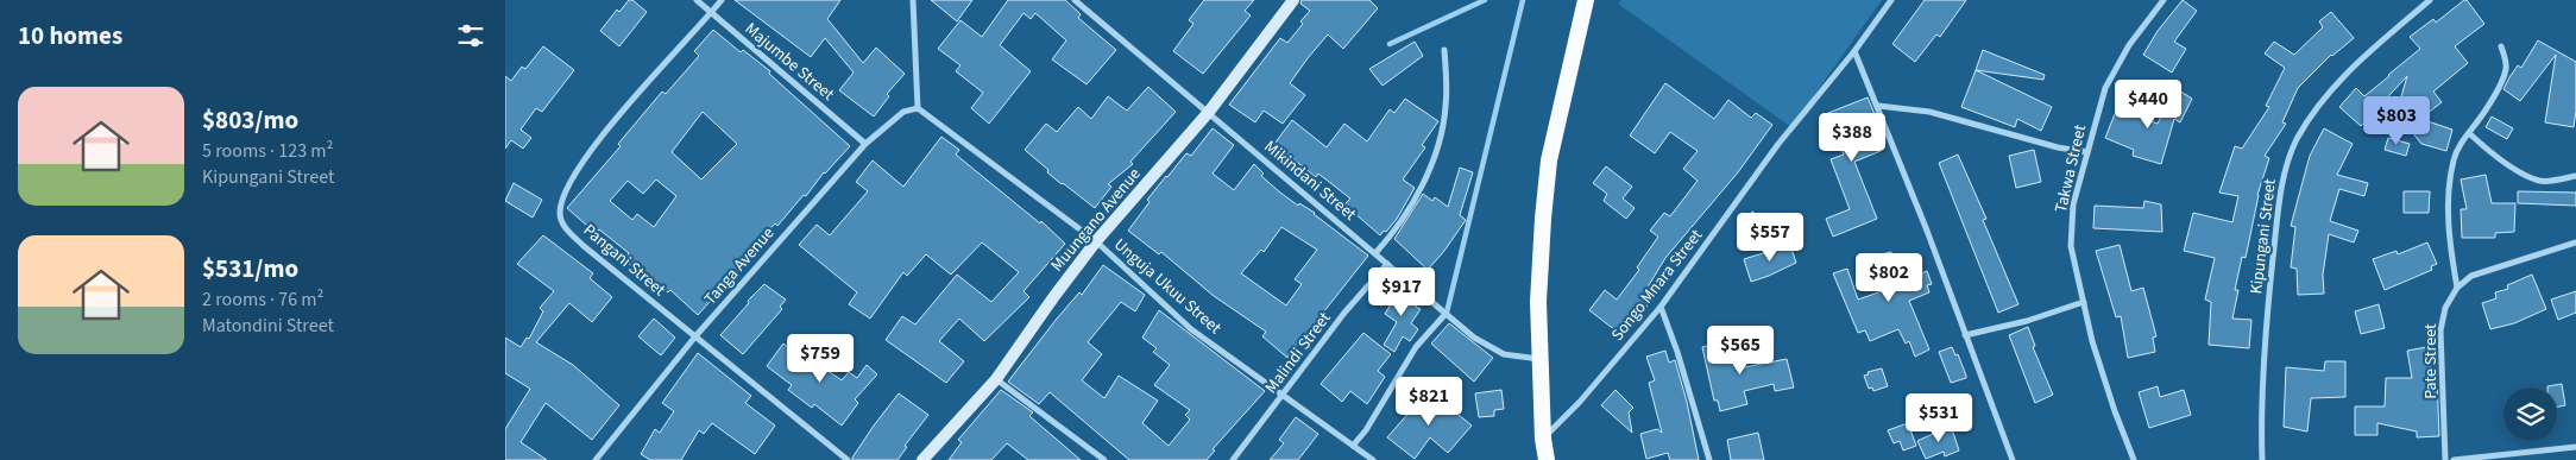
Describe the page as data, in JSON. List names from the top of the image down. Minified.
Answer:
{"streets":{"main road":["Muungano Avenue"],"street":["Majumbe Street","Takwa Street","Mikindani Street","Kipungani Street","Pangani Street","Tanga Avenue","Songo Mnara Street","Unguja Ukuu Street","Malindi Street","Pate Street"]},"crossings":[["Majumbe Street","Pangani Street"],["Majumbe Street","Tanga Avenue"],["Mikindani Street","Muungano Avenue"],["Mikindani Street","Malindi Street"],["Muungano Avenue","Unguja Ukuu Street"],["Pangani Street","Tanga Avenue"],["Tanga Avenue","Unguja Ukuu Street"],["Unguja Ukuu Street","Malindi Street"]],"page":{"heading":"10 homes","list":[{"name":"$803/mo","note":"5 rooms · 123 m² · Kipungani Street"},{"name":"$531/mo","note":"2 rooms · 76 m² · Matondini Street"}],"price":["$440","$803","$388","$557","$802","$917","$565","$759","$821","$531"]}}
